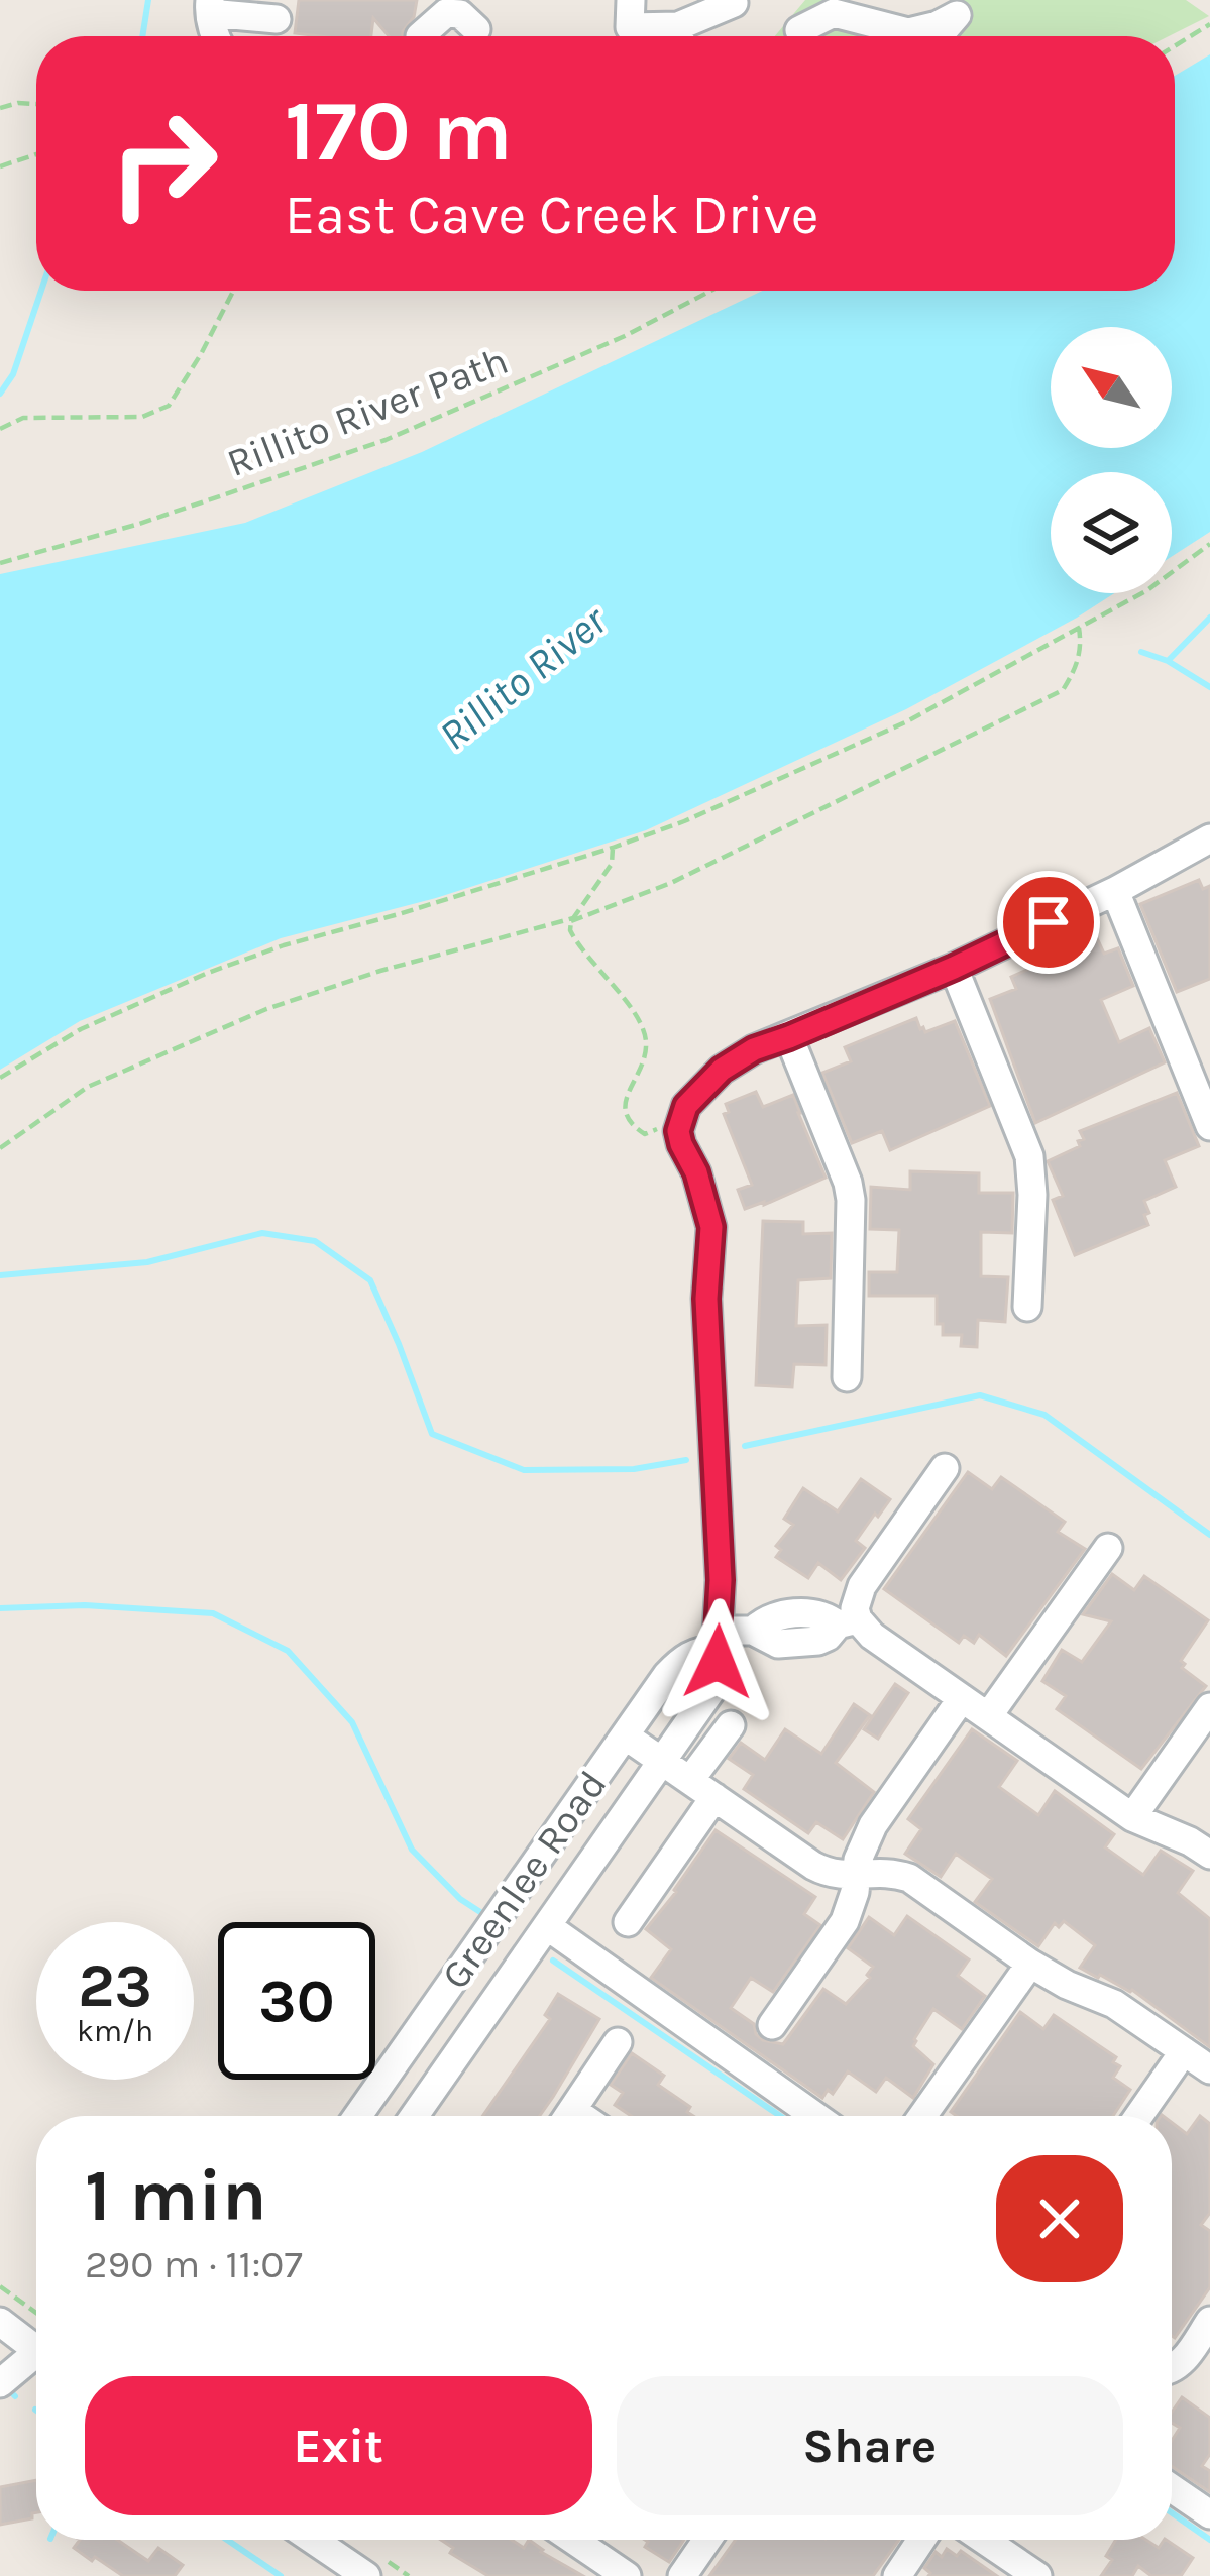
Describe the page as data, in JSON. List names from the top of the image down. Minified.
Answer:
{"streets":{"street":["Greenlee Road"],"path":["Rillito River Path"]},"water":["Rillito River"],"north":"top left","page":{"turn":["170 m","East Cave Creek Drive"],"speed":"23 km/h","limit":"30","heading":["1 min","290 m · 11:07"],"buttons":["Exit","Share"]}}
